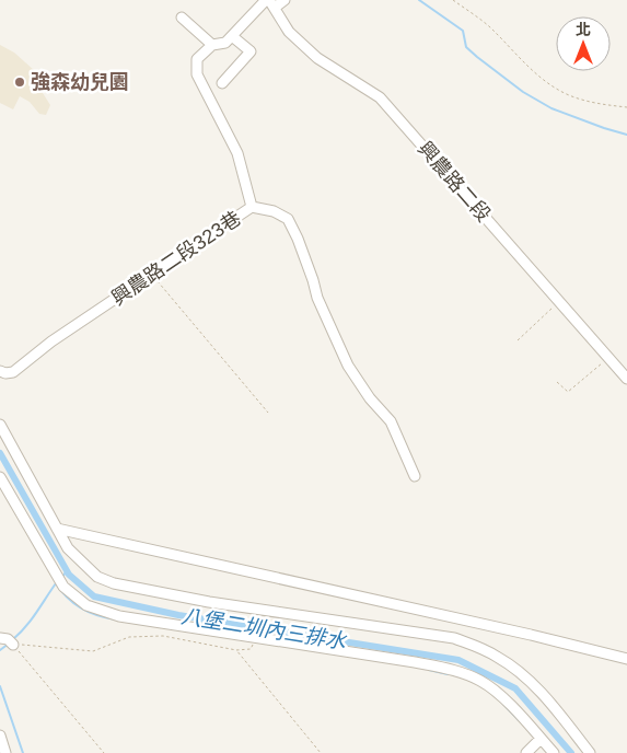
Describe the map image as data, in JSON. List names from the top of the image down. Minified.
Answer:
{"streets":{"street":["興農路二段","興農路二段323巷"]},"crossings":[["興農路二段","興農路二段323巷"]],"water":["八堡二圳內三排水"],"places":["強森幼兒園"],"north":"top"}
